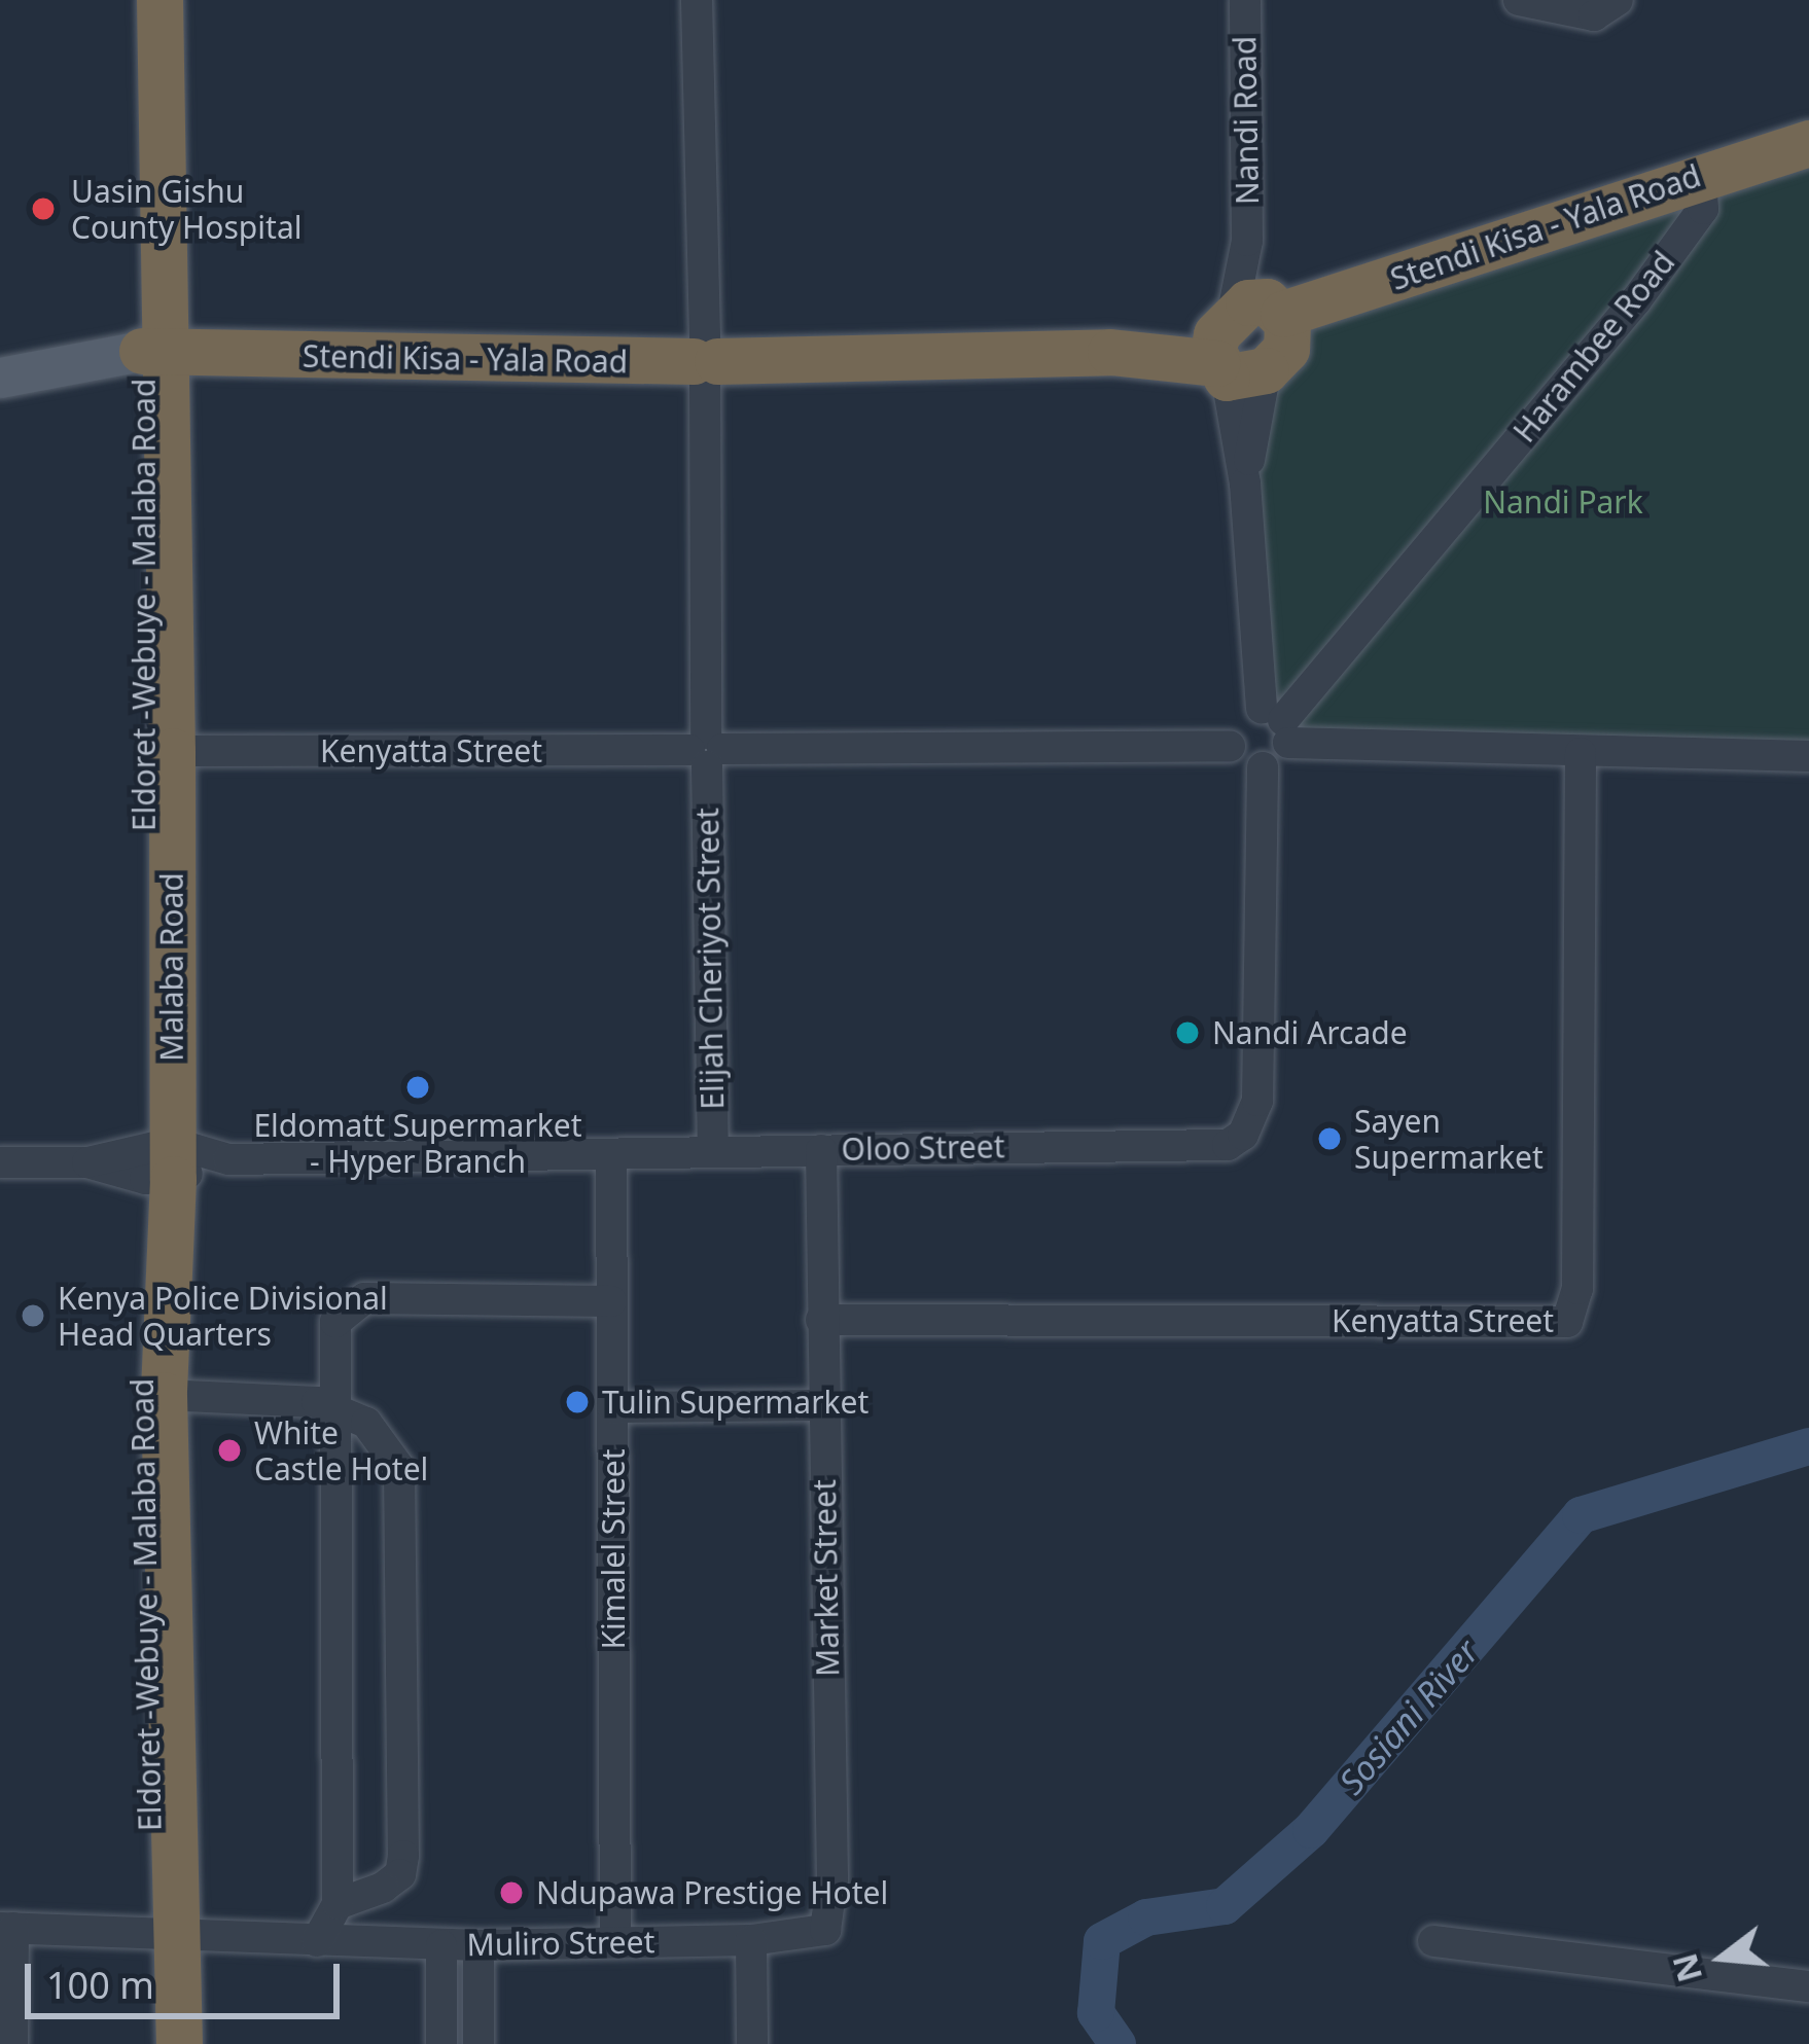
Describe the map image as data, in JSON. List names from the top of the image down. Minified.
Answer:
{"streets":{"highway":["Stendi Kisa - Yala Road","Eldoret -Webuye - Malaba Road","Malaba Road"],"street":["Nandi Road","Harambee Road","Kenyatta Street","Elijah Cheriyot Street","Oloo Street","Kimalel Street","Market Street","Muliro Street"]},"crossings":[["Nandi Road","Stendi Kisa - Yala Road"],["Nandi Road","Harambee Road"],["Stendi Kisa - Yala Road","Eldoret -Webuye - Malaba Road"],["Stendi Kisa - Yala Road","Elijah Cheriyot Street"],["Stendi Kisa - Yala Road","Malaba Road"],["Eldoret -Webuye - Malaba Road","Malaba Road"],["Eldoret -Webuye - Malaba Road","Oloo Street"],["Eldoret -Webuye - Malaba Road","Muliro Street"],["Kenyatta Street","Elijah Cheriyot Street"],["Kenyatta Street","Malaba Road"],["Kenyatta Street","Market Street"],["Elijah Cheriyot Street","Oloo Street"],["Malaba Road","Oloo Street"],["Malaba Road","Muliro Street"],["Oloo Street","Kimalel Street"],["Oloo Street","Market Street"],["Kimalel Street","Muliro Street"],["Market Street","Muliro Street"]],"water":["Sosiani River"],"parks":["Nandi Park"],"places":["Uasin Gishu County Hospital","Nandi Arcade","Eldomatt Supermarket - Hyper Branch","Sayen Supermarket","Kenya Police Divisional Head Quarters","Tulin Supermarket","White Castle Hotel","Ndupawa Prestige Hotel"],"scale_bar":"100 m","north":"left"}
